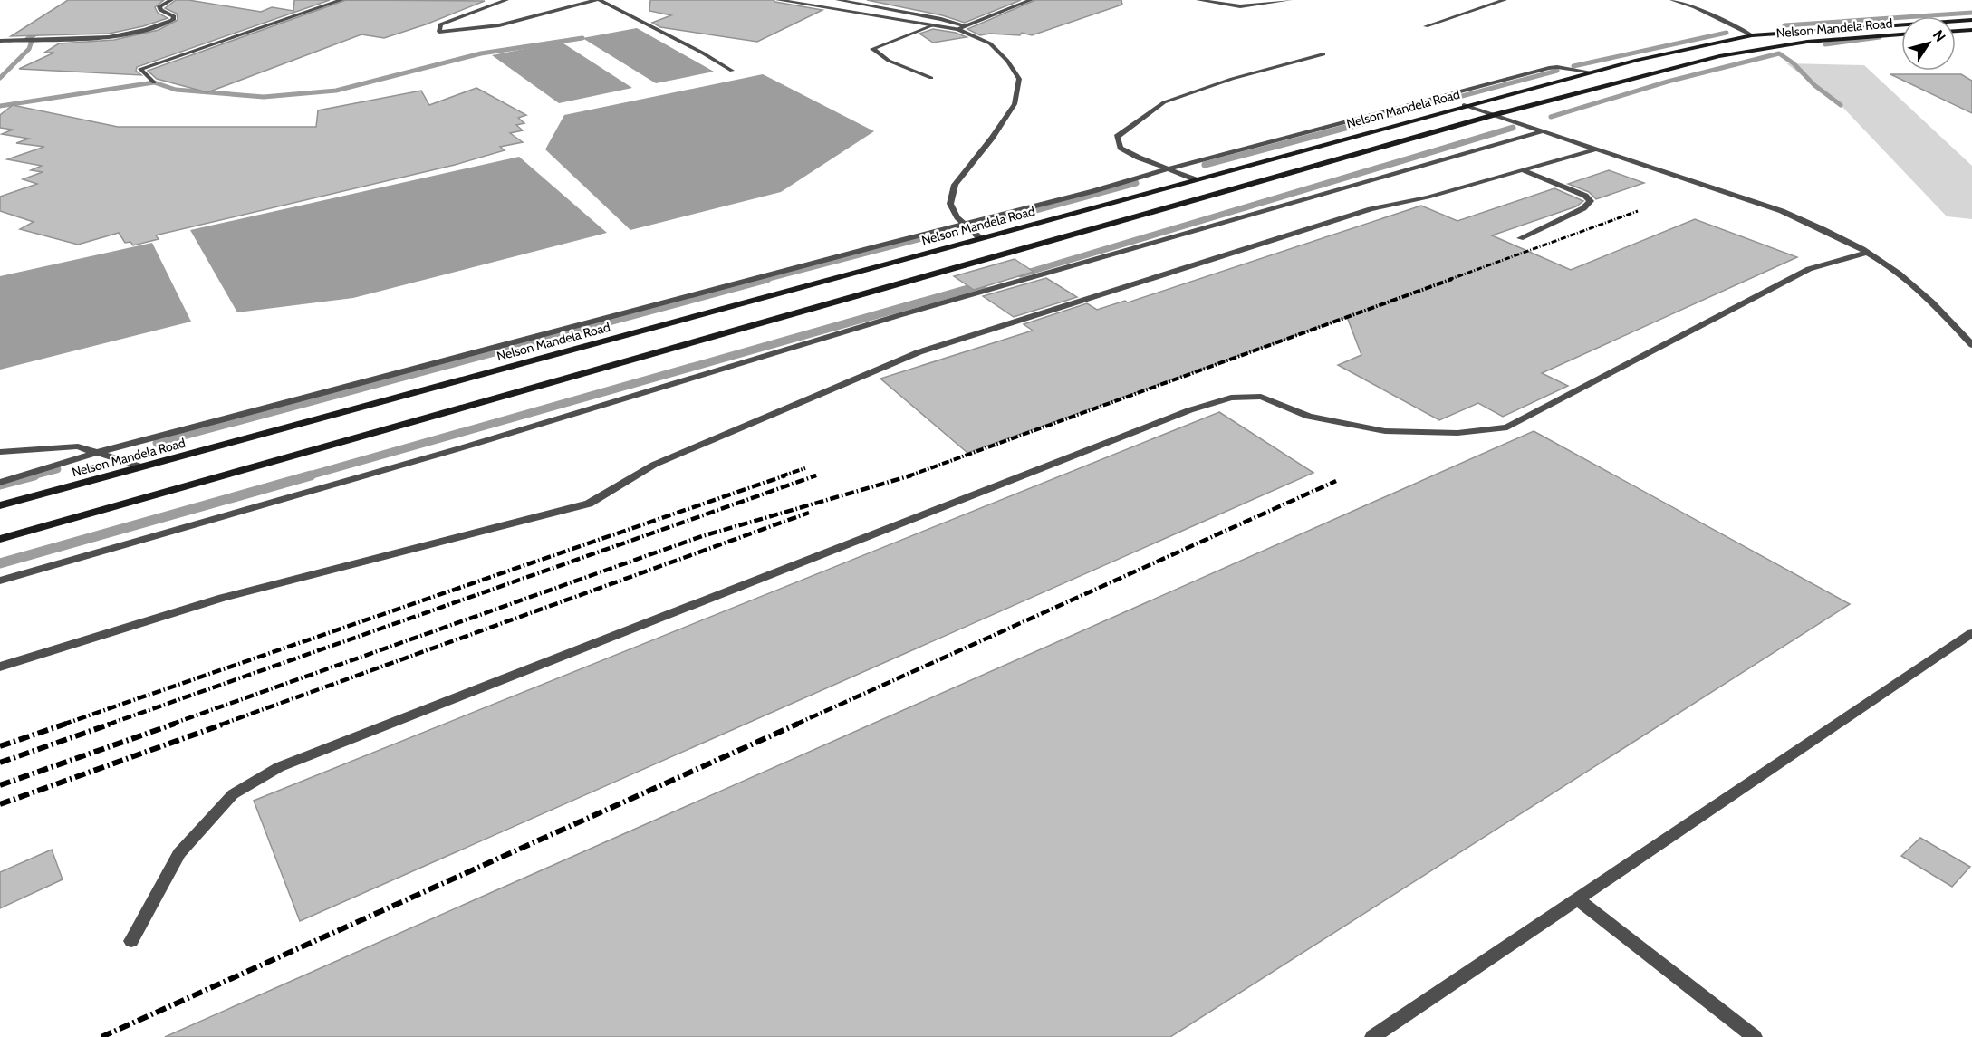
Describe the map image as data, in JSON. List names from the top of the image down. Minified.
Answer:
{"streets":{"main road":["Nelson Mandela Road"]},"north":"top right"}
